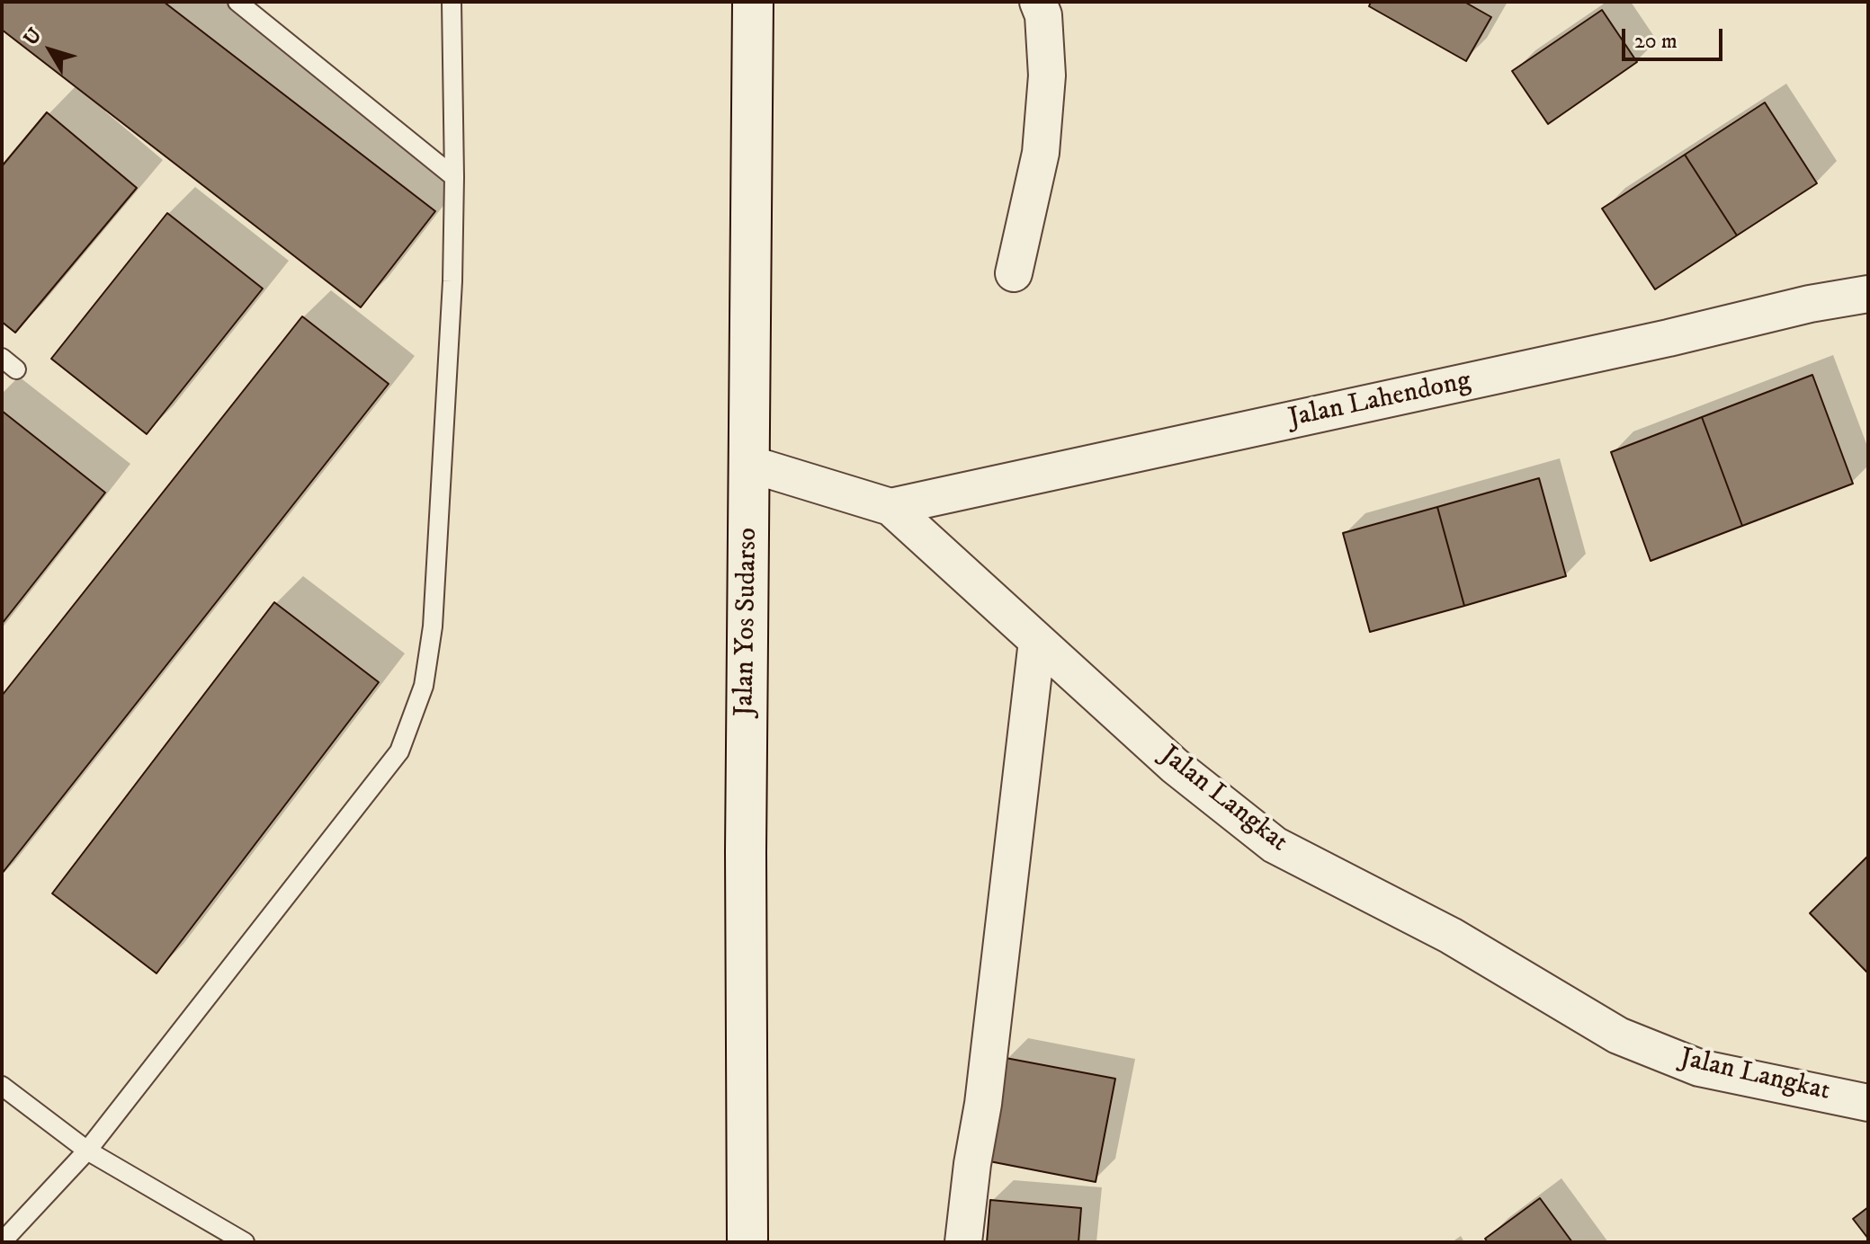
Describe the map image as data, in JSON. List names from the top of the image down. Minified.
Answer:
{"streets":{"main road":["Jalan Yos Sudarso"],"street":["Jalan Lahendong","Jalan Langkat"]},"crossings":[["Jalan Lahendong","Jalan Langkat"],["Jalan Yos Sudarso","Jalan Langkat"]],"scale_bar":"20 m","north":"top left"}
